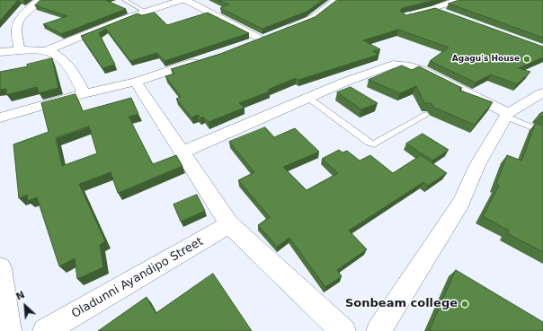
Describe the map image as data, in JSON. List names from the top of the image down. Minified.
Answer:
{"streets":{"street":["Oladunni Ayandipo Street"]},"places":["Agagu's House","Sonbeam college"],"north":"top left"}
